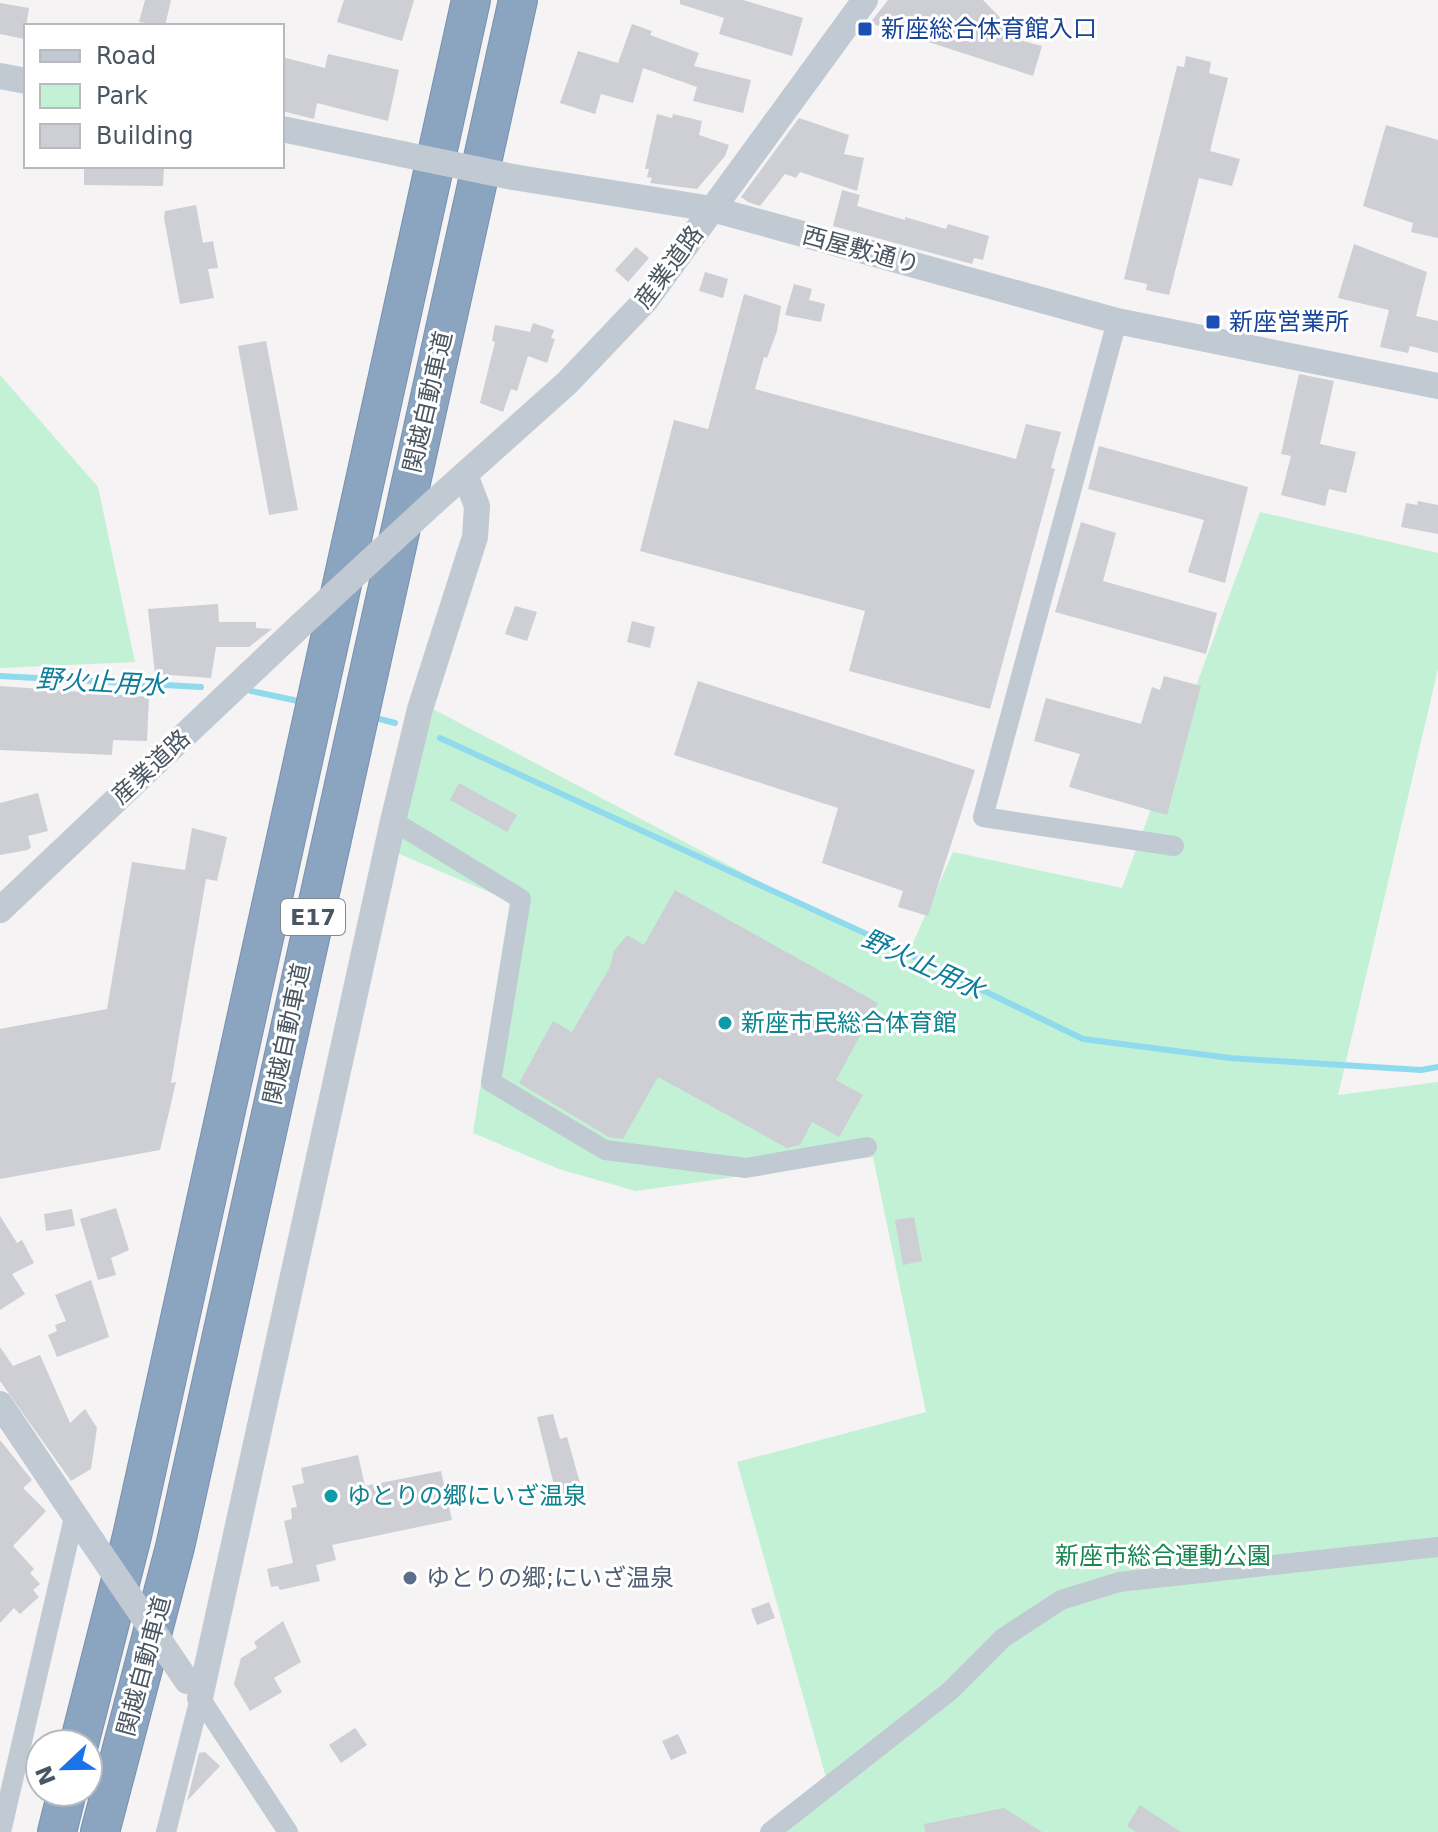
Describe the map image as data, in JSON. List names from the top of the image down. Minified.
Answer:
{"streets":{"highway":["関越自動車道","E17"],"street":["西屋敷通り","産業道路"]},"crossings":[["西屋敷通り","産業道路"]],"water":["野火止用水"],"parks":["新座市総合運動公園"],"places":{"transit":["新座総合体育館入口","新座営業所"],"other":["新座市民総合体育館","ゆとりの郷にいざ温泉","ゆとりの郷;にいざ温泉"]},"legend":["Road","Park","Building"],"north":"left"}
